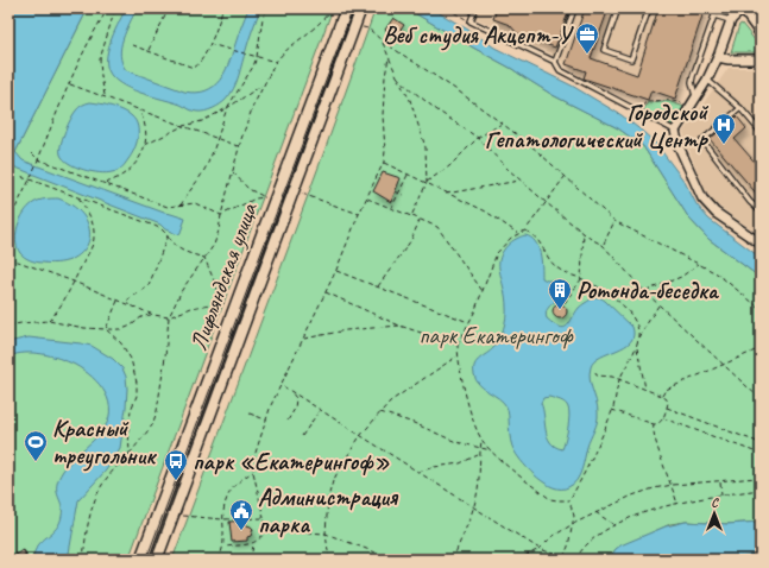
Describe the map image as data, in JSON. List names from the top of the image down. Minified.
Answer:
{"streets":{"main road":["Лифляндская улица"]},"parks":["парк Екатерингоф"],"places":{"office":["Веб студия Акцепт-У"],"hospital":["Городской Гепатологический Центр"],"building":["Ротонда-беседка"],"sports":["Красный треугольник"],"bus stop":["парк «Екатерингоф»"],"public building":["Администрация парка"]},"north":"top"}
